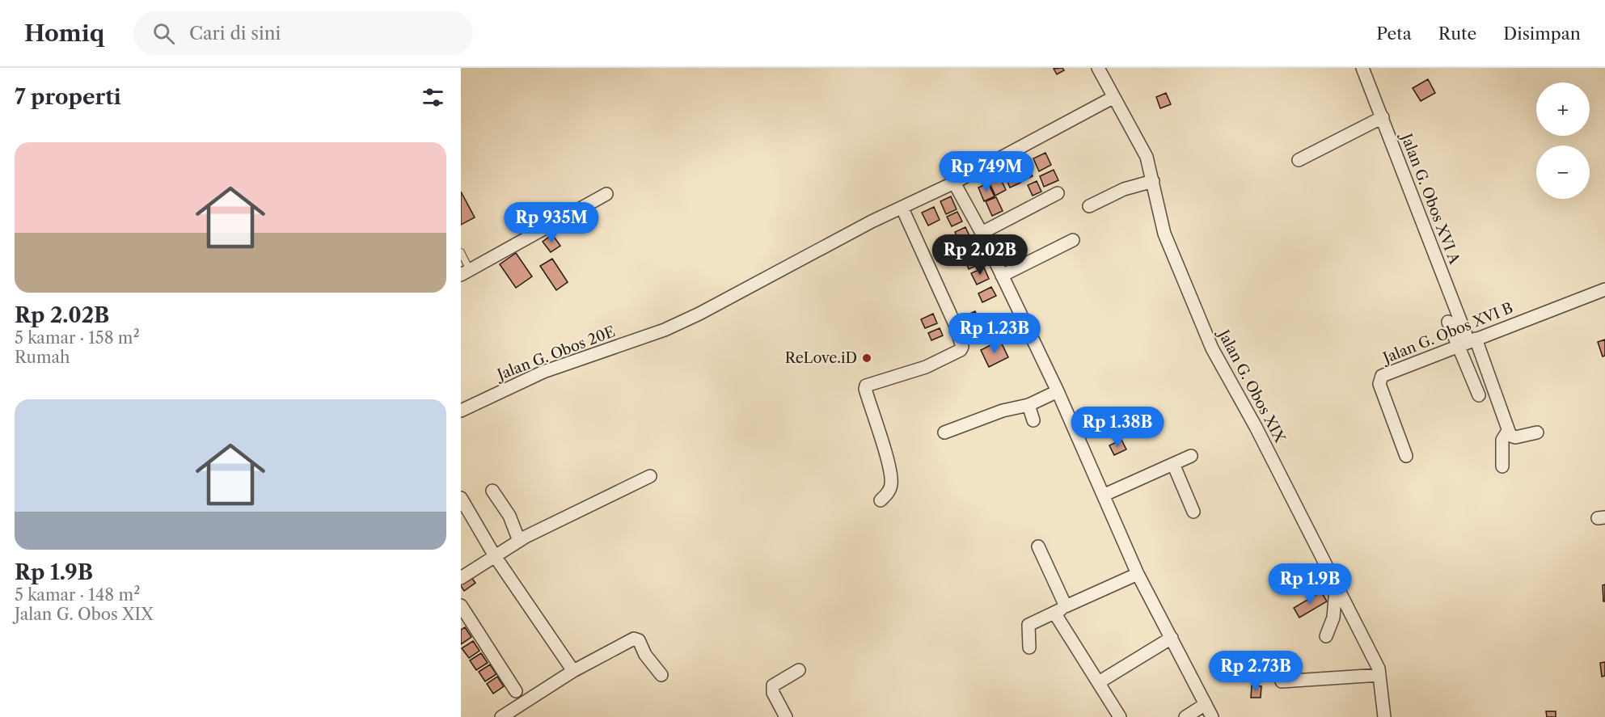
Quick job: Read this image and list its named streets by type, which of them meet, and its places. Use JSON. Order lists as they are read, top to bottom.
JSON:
{
  "streets": {
    "street": [
      "Jalan G. Obos XVI A",
      "Jalan G. Obos XVI B",
      "Jalan G. Obos 20E",
      "Jalan G. Obos XIX"
    ]
  },
  "crossings": [
    ["Jalan G. Obos XVI A", "Jalan G. Obos XVI B"],
    ["Jalan G. Obos 20E", "Jalan G. Obos XIX"]
  ],
  "places": ["ReLove.iD"],
  "page": {
    "header": "Homiq",
    "search": "Cari di sini",
    "nav": ["Peta", "Rute", "Disimpan"],
    "heading": "7 properti",
    "map_buttons": ["+", "−"],
    "list": [
      {
        "name": "Rp 2.02B",
        "note": "5 kamar · 158 m² · Rumah"
      },
      {
        "name": "Rp 1.9B",
        "note": "5 kamar · 148 m² · Jalan G. Obos XIX"
      }
    ],
    "price": [
      "Rp 749M",
      "Rp 935M",
      "Rp 2.02B",
      "Rp 1.23B",
      "Rp 1.38B",
      "Rp 1.9B",
      "Rp 2.73B"
    ]
  }
}
